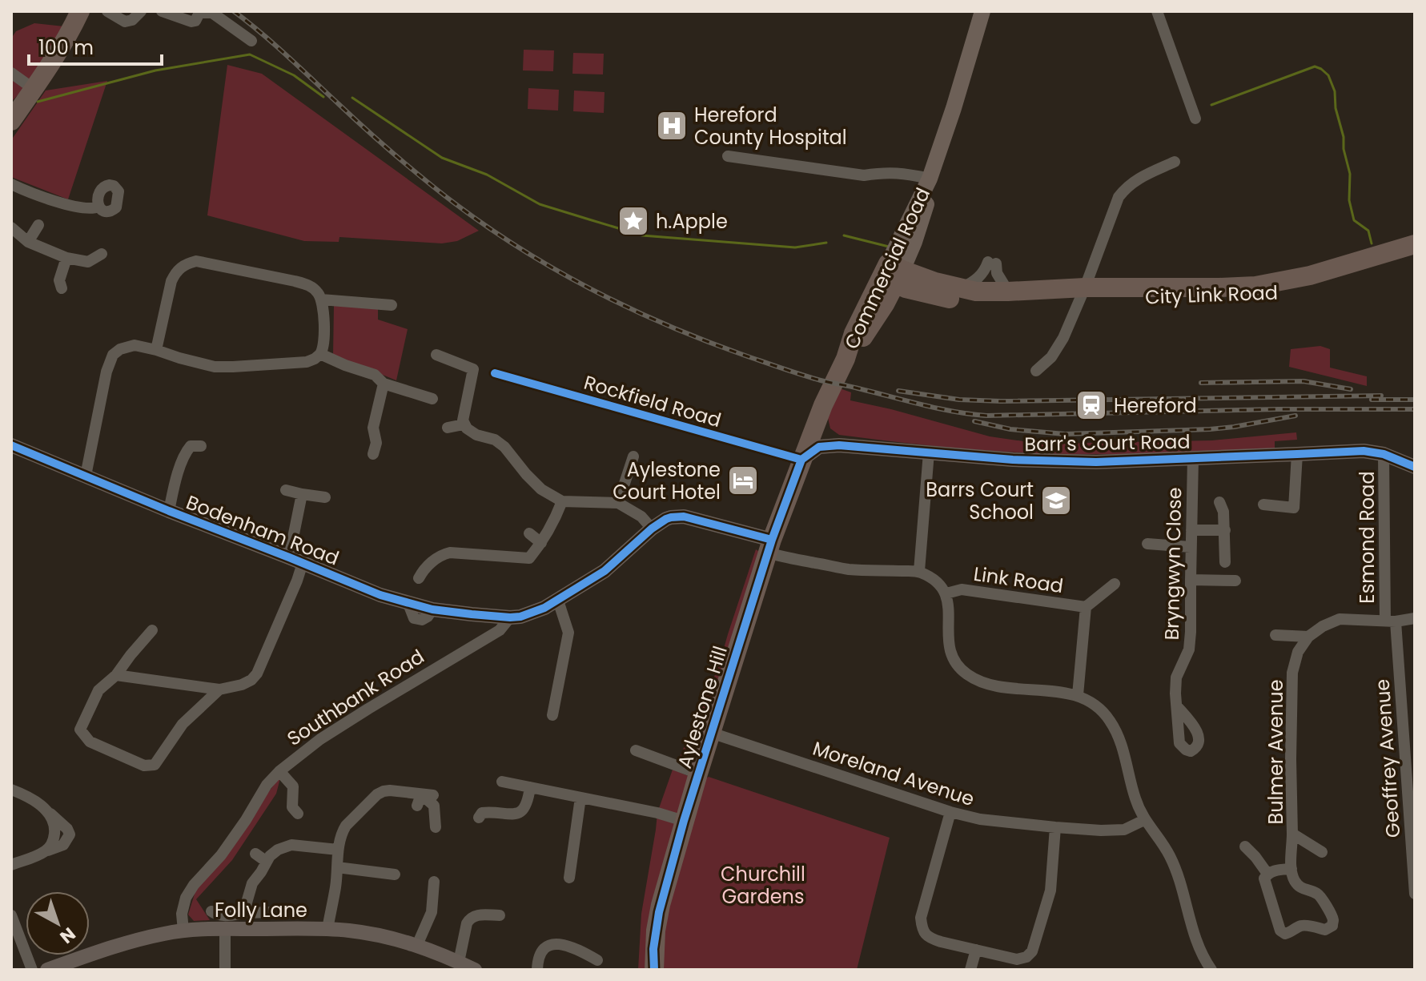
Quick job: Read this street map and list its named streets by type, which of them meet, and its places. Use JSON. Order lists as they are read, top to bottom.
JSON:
{
  "streets": {
    "highway": ["Commercial Road", "City Link Road", "Aylestone Hill"],
    "street": [
      "Rockfield Road",
      "Barr's Court Road",
      "Bodenham Road",
      "Esmond Road",
      "Bryngwyn Close",
      "Link Road",
      "Southbank Road",
      "Bulmer Avenue",
      "Geoffrey Avenue",
      "Moreland Avenue",
      "Folly Lane"
    ]
  },
  "crossings": [
    ["Commercial Road", "Rockfield Road"],
    ["Commercial Road", "Barr's Court Road"],
    ["Commercial Road", "Aylestone Hill"],
    ["Rockfield Road", "Barr's Court Road"],
    ["Rockfield Road", "Aylestone Hill"],
    ["Barr's Court Road", "Esmond Road"],
    ["Barr's Court Road", "Bryngwyn Close"],
    ["Barr's Court Road", "Aylestone Hill"],
    ["Bodenham Road", "Southbank Road"],
    ["Esmond Road", "Geoffrey Avenue"],
    ["Southbank Road", "Aylestone Hill"],
    ["Southbank Road", "Folly Lane"],
    ["Aylestone Hill", "Moreland Avenue"]
  ],
  "parks": ["Churchill Gardens"],
  "places": {
    "hospital": ["Hereford County Hospital"],
    "place": ["h.Apple"],
    "station": ["Hereford"],
    "hotel": ["Aylestone Court Hotel"],
    "school or university": ["Barrs Court School"]
  },
  "scale_bar": "100 m",
  "north": "bottom right"
}
